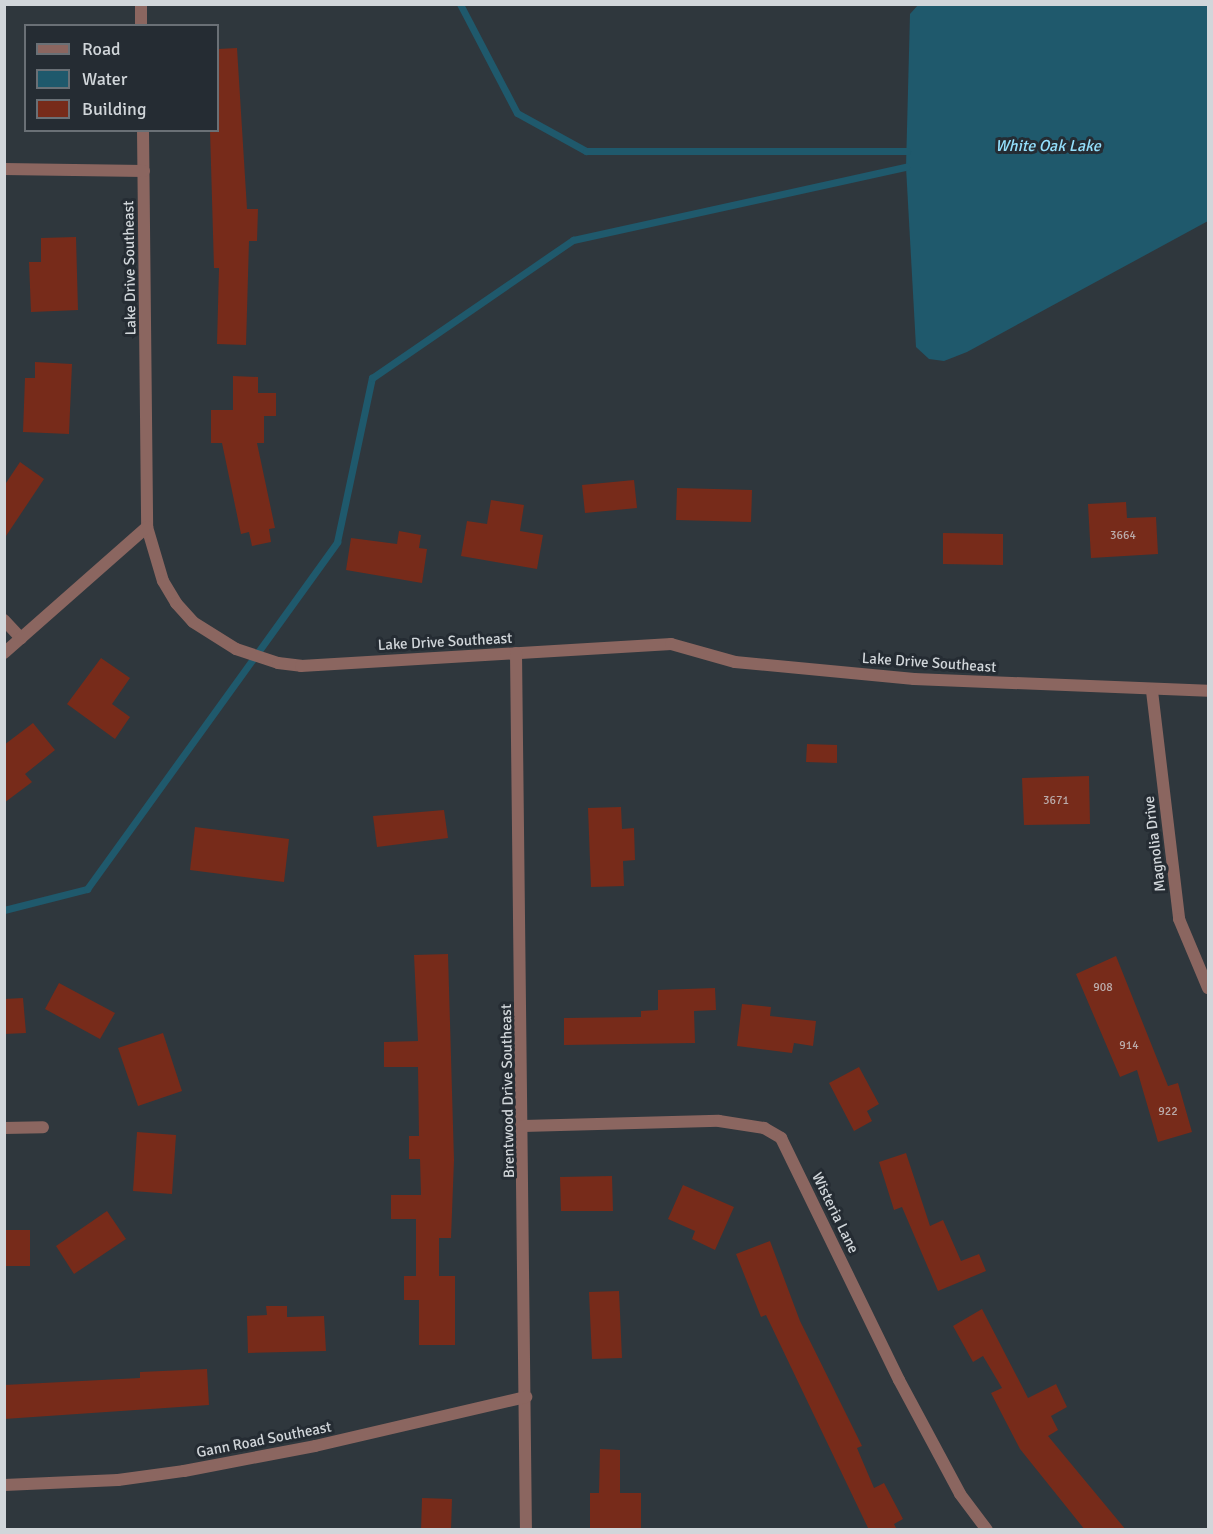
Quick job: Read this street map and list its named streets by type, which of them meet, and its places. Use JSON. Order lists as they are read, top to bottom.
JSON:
{
  "streets": {
    "street": [
      "Lake Drive Southeast",
      "Magnolia Drive",
      "Brentwood Drive Southeast",
      "Wisteria Lane",
      "Gann Road Southeast"
    ]
  },
  "crossings": [
    ["Lake Drive Southeast", "Magnolia Drive"],
    ["Lake Drive Southeast", "Brentwood Drive Southeast"],
    ["Brentwood Drive Southeast", "Wisteria Lane"],
    ["Brentwood Drive Southeast", "Gann Road Southeast"]
  ],
  "water": ["White Oak Lake"],
  "house_numbers": [
    "3664",
    "3671",
    "908",
    "914",
    "922"
  ],
  "legend": ["Road", "Water", "Building"]
}
